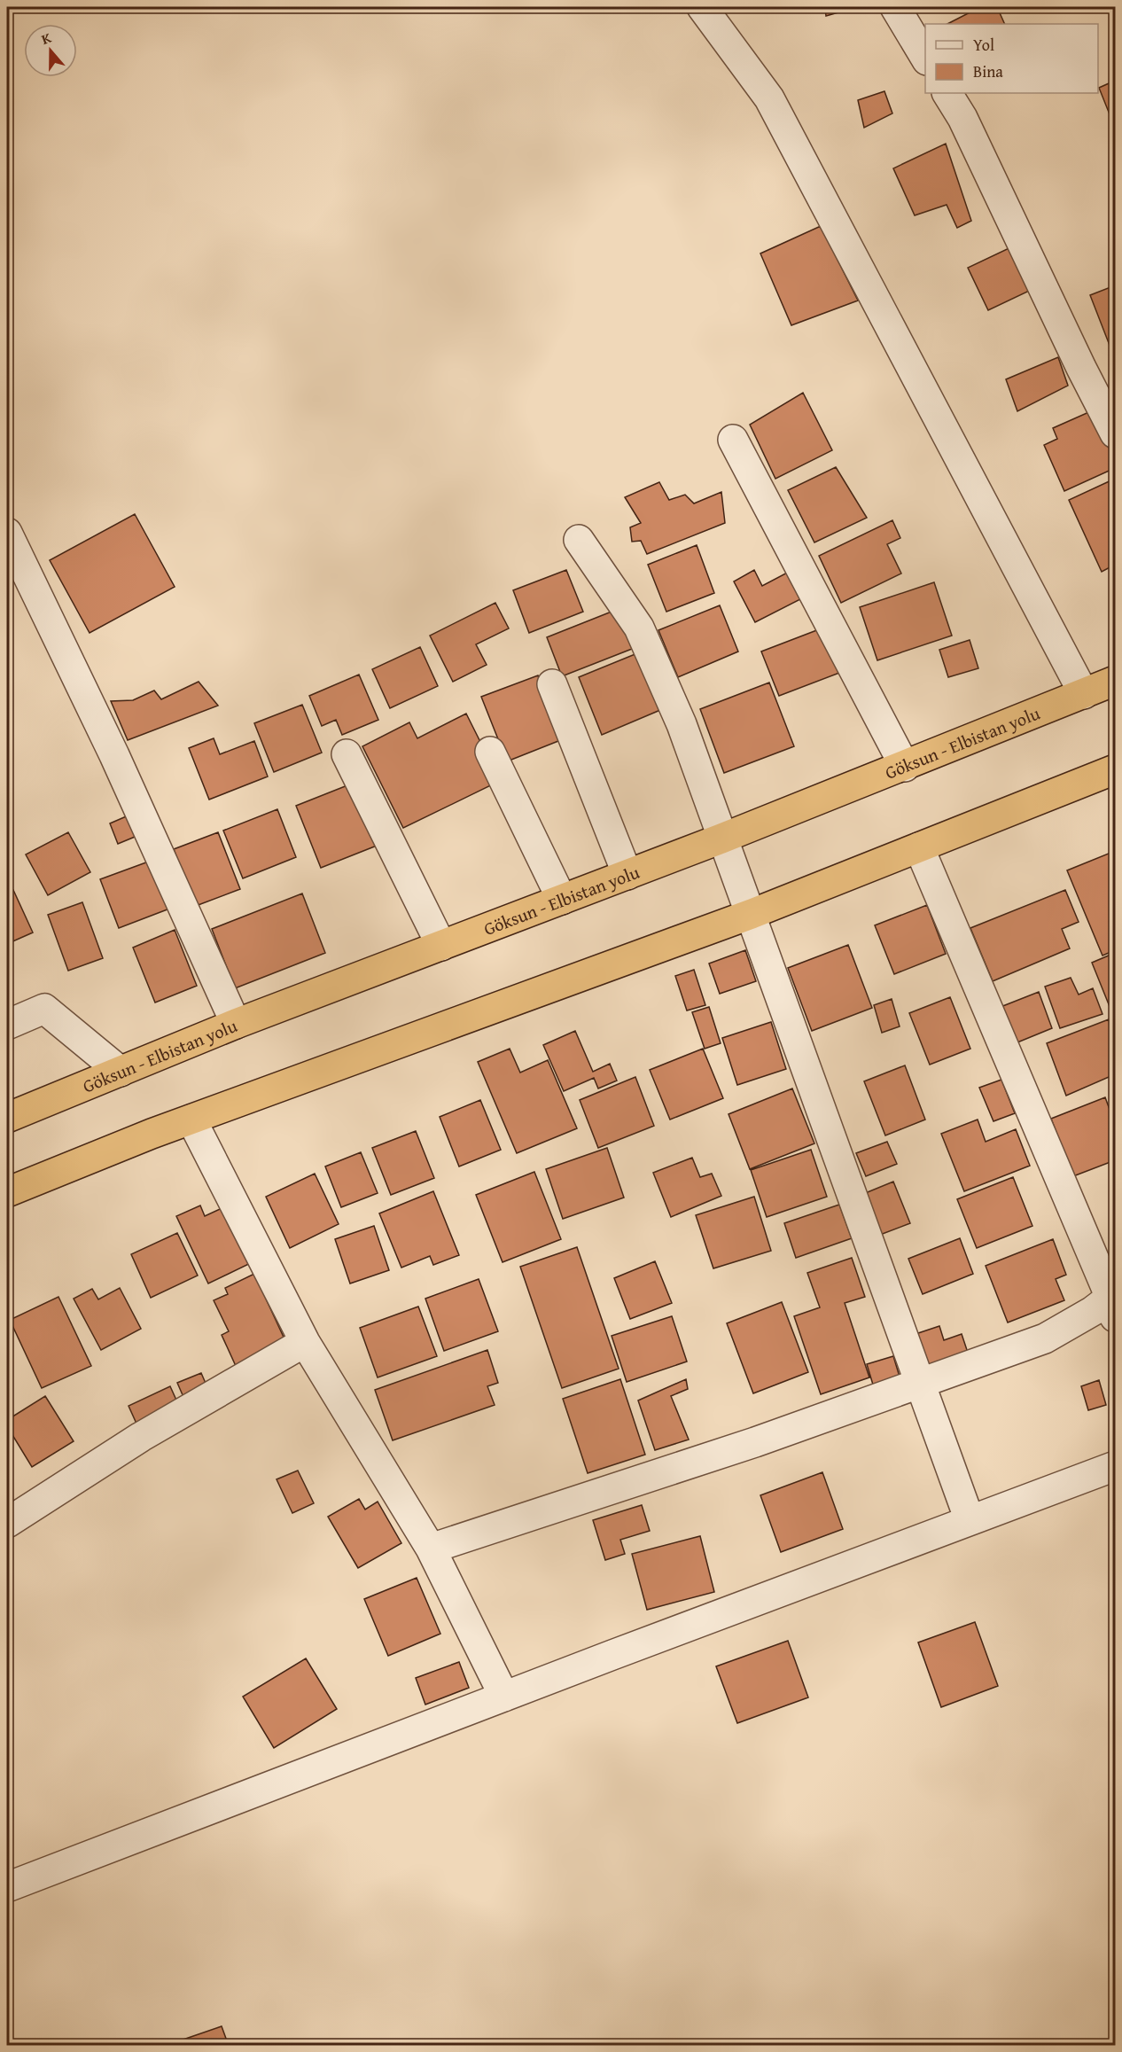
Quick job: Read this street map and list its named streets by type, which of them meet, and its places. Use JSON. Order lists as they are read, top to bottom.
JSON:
{
  "streets": {
    "highway": ["Göksun - Elbistan yolu"]
  },
  "legend": ["Yol", "Bina"],
  "north": "top"
}
